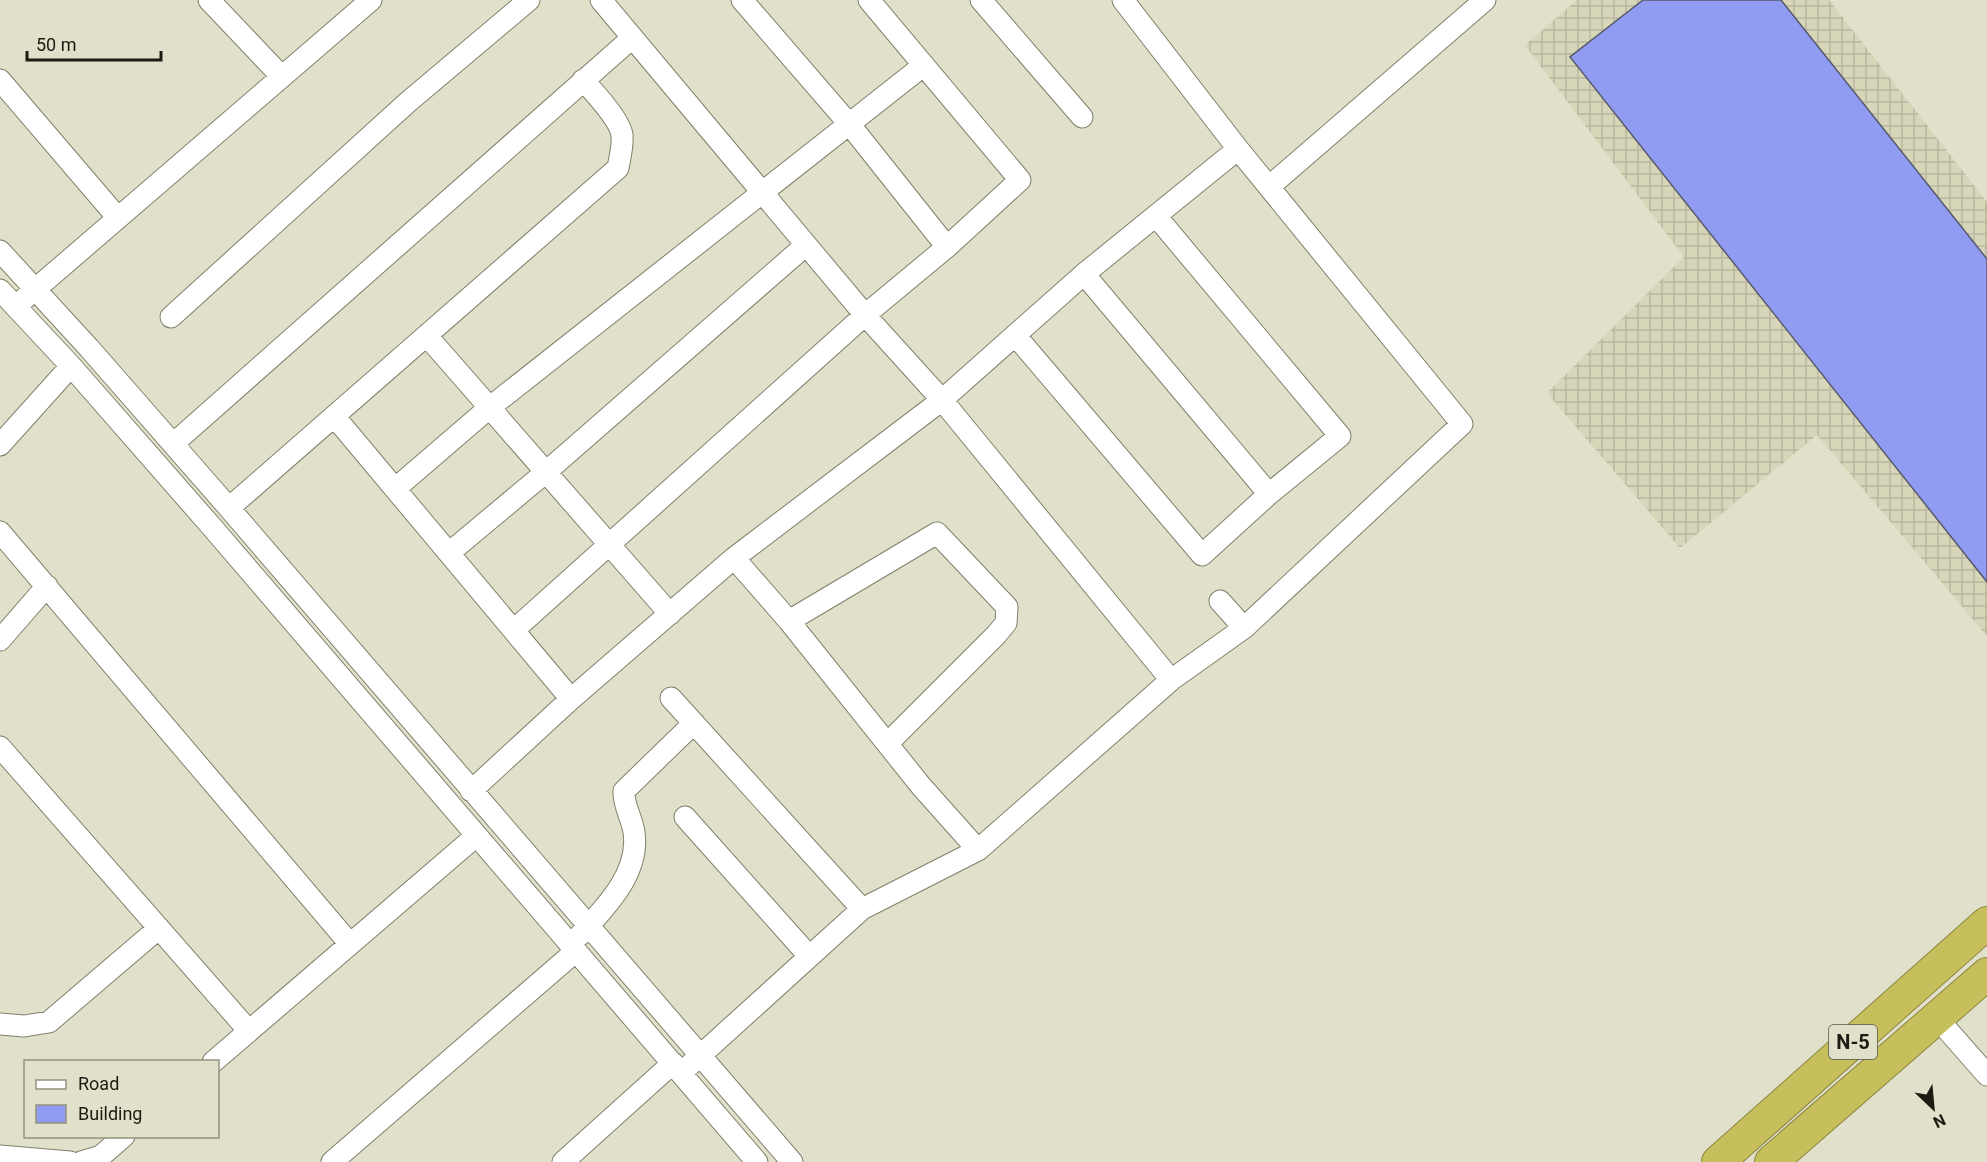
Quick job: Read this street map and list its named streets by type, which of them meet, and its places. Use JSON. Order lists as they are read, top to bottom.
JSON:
{
  "streets": {
    "highway": ["N-5"]
  },
  "legend": ["Road", "Building"],
  "scale_bar": "50 m",
  "north": "bottom right"
}
